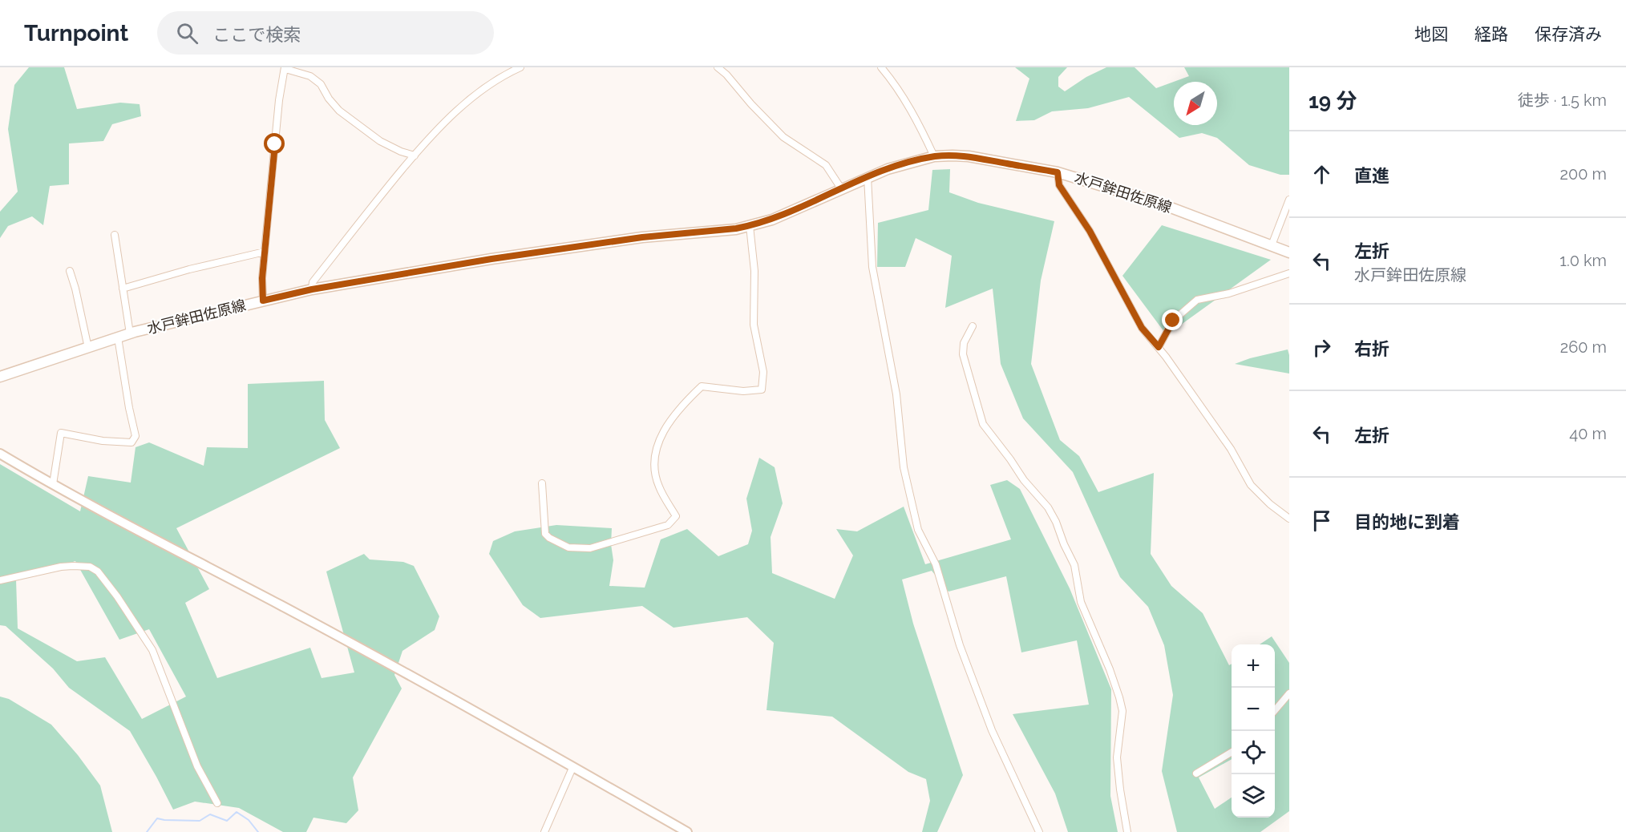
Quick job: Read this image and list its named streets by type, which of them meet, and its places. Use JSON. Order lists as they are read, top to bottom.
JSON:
{
  "streets": {
    "main road": ["水戸鉾田佐原線"]
  },
  "north": "bottom left",
  "page": {
    "header": "Turnpoint",
    "search": "ここで検索",
    "nav": ["地図", "経路", "保存済み"],
    "heading": ["19 分", "徒歩 · 1.5 km"],
    "list": [
      ["直進", "200 m"],
      ["左折", "水戸鉾田佐原線", "1.0 km"],
      ["右折", "260 m"],
      ["左折", "40 m"],
      "目的地に到着"
    ],
    "map_buttons": ["+", "−"]
  }
}
